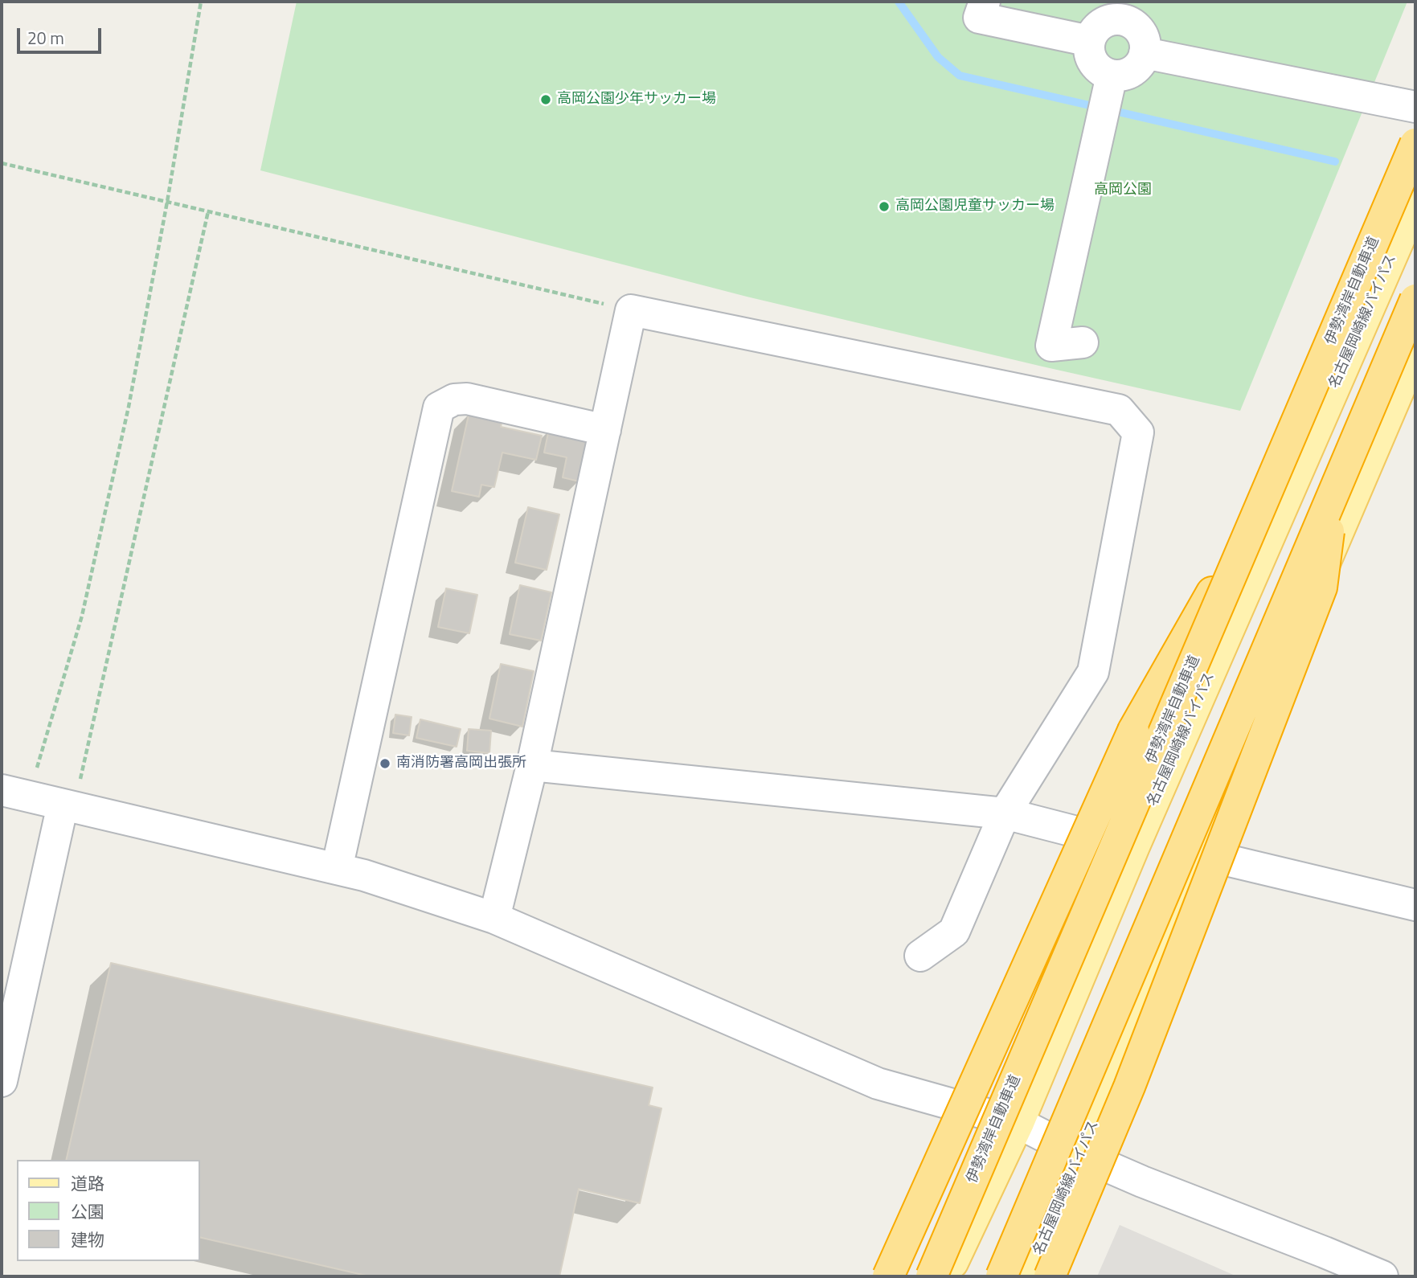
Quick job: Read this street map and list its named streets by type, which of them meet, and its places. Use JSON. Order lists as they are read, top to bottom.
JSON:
{
  "streets": {
    "highway": ["伊勢湾岸自動車道"],
    "main road": ["名古屋岡崎線バイパス"]
  },
  "parks": ["高岡公園"],
  "places": ["高岡公園少年サッカー場", "高岡公園児童サッカー場", "南消防署高岡出張所"],
  "legend": ["道路", "公園", "建物"],
  "scale_bar": "20 m"
}
